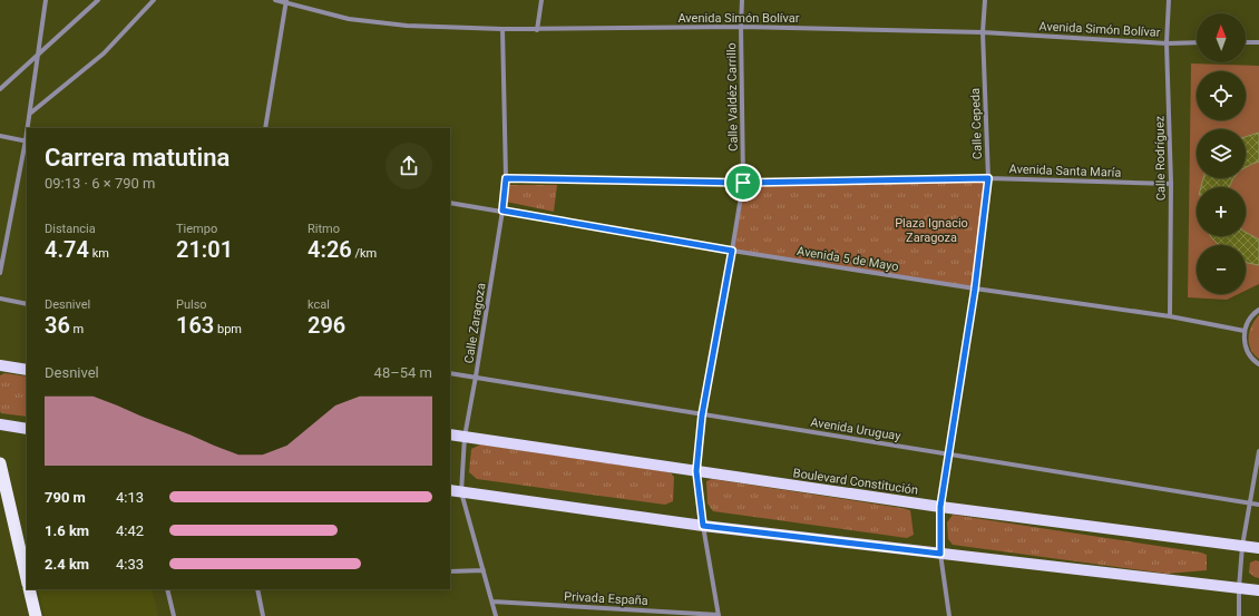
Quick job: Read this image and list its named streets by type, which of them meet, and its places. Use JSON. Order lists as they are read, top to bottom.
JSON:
{
  "streets": {
    "main road": ["Boulevard Constitución"],
    "street": [
      "Avenida Simón Bolívar",
      "Calle Valdéz Carrillo",
      "Calle Cepeda",
      "Calle Rodríguez",
      "Avenida Santa María",
      "Avenida 5 de Mayo",
      "Calle Zaragoza",
      "Avenida Uruguay",
      "Privada España"
    ]
  },
  "crossings": [
    ["Avenida Simón Bolívar", "Calle Valdéz Carrillo"],
    ["Avenida Simón Bolívar", "Calle Cepeda"],
    ["Avenida Simón Bolívar", "Calle Rodríguez"],
    ["Avenida Simón Bolívar", "Calle Zaragoza"],
    ["Calle Valdéz Carrillo", "Avenida Santa María"],
    ["Calle Valdéz Carrillo", "Avenida 5 de Mayo"],
    ["Calle Valdéz Carrillo", "Avenida Uruguay"],
    ["Calle Valdéz Carrillo", "Boulevard Constitución"],
    ["Calle Valdéz Carrillo", "Privada España"],
    ["Calle Cepeda", "Avenida Santa María"],
    ["Calle Cepeda", "Avenida 5 de Mayo"],
    ["Calle Cepeda", "Avenida Uruguay"],
    ["Calle Cepeda", "Boulevard Constitución"],
    ["Calle Rodríguez", "Avenida Santa María"],
    ["Calle Rodríguez", "Avenida 5 de Mayo"],
    ["Avenida Santa María", "Calle Zaragoza"],
    ["Avenida 5 de Mayo", "Calle Zaragoza"],
    ["Calle Zaragoza", "Avenida Uruguay"],
    ["Calle Zaragoza", "Boulevard Constitución"],
    ["Calle Zaragoza", "Privada España"]
  ],
  "parks": ["Plaza Ignacio Zaragoza"],
  "north": "top",
  "page": {
    "map_buttons": ["+", "−"],
    "heading": ["Carrera matutina", "09:13 · 6 × 790 m"],
    "stats": [
      ["Distancia", "4.74 km"],
      ["Tiempo", "21:01"],
      ["Ritmo", "4:26 /km"],
      ["Desnivel", "36 m"],
      ["Pulso", "163 bpm"],
      ["kcal", "296"]
    ],
    "chart": ["Desnivel", "48–54 m"],
    "list": [
      {
        "name": "790 m",
        "note": "4:13"
      },
      {
        "name": "1.6 km",
        "note": "4:42"
      },
      {
        "name": "2.4 km",
        "note": "4:33"
      }
    ]
  }
}
